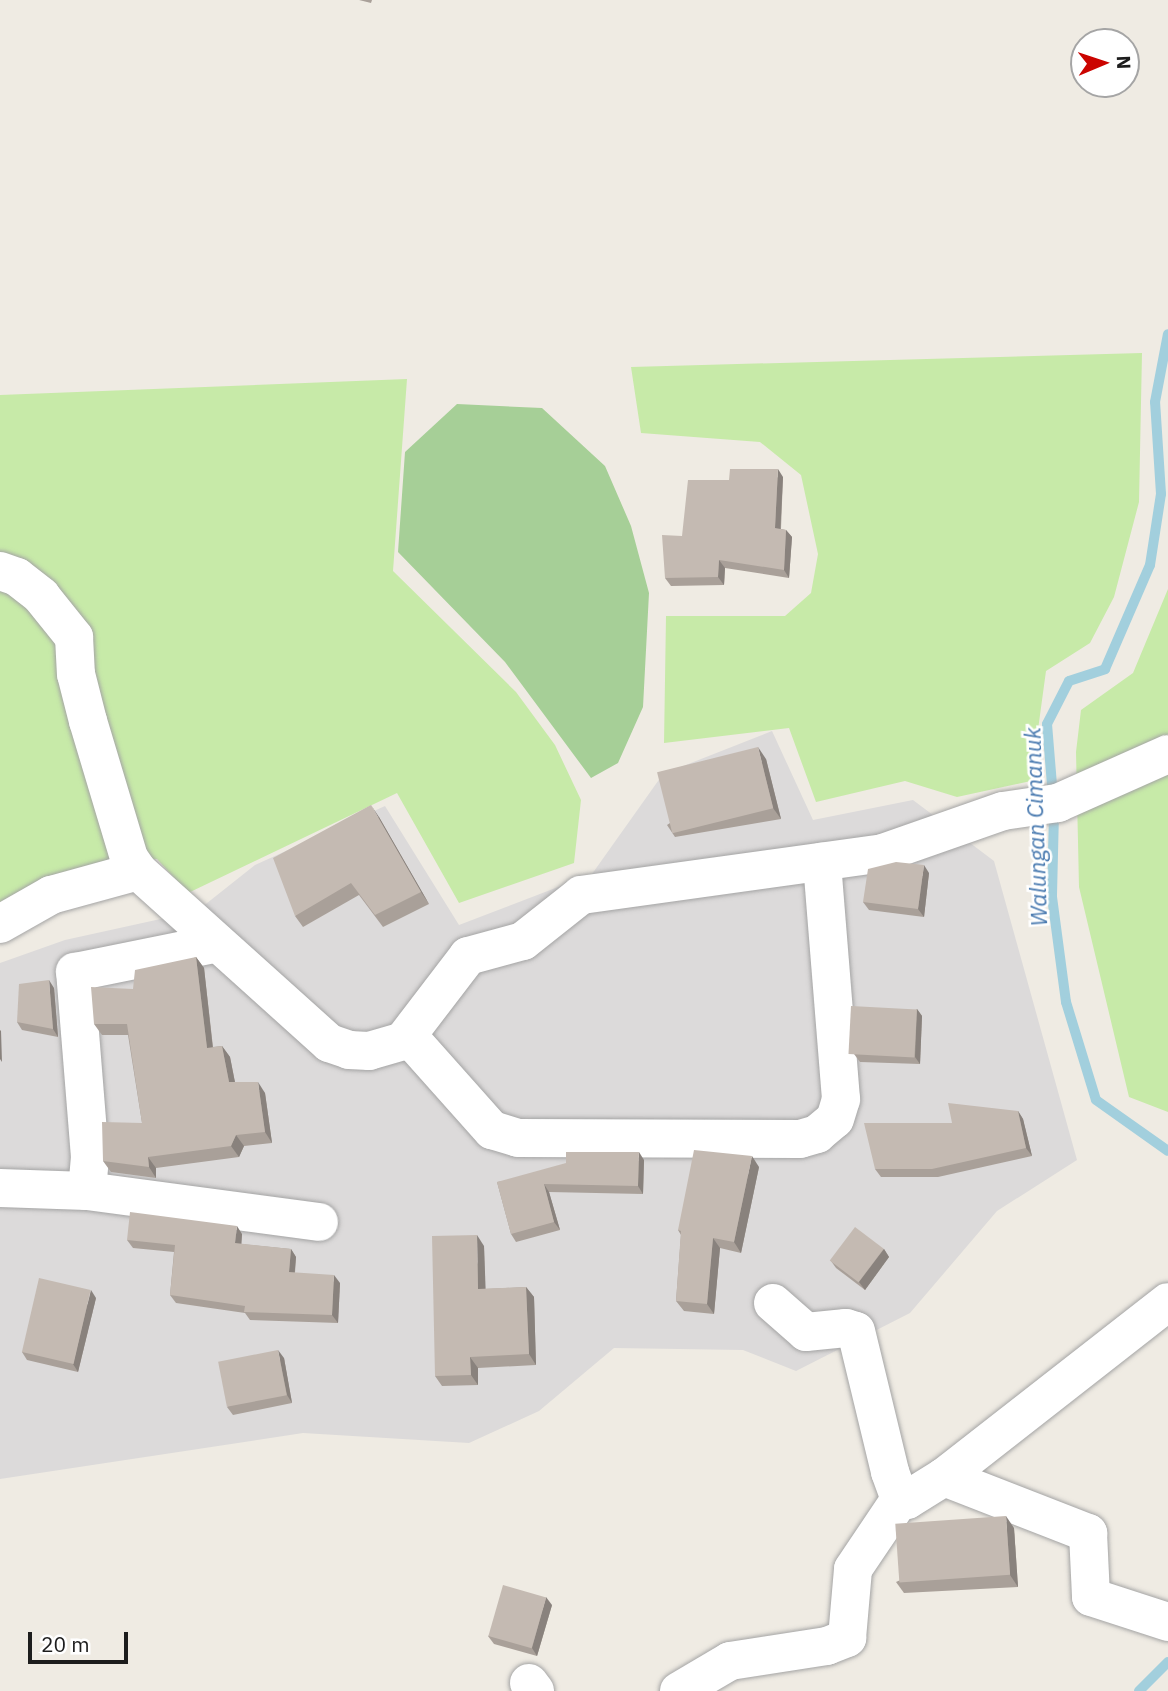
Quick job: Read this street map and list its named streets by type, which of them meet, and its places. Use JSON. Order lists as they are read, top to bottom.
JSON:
{
  "water": ["Walungan Cimanuk"],
  "scale_bar": "20 m",
  "north": "right"
}
